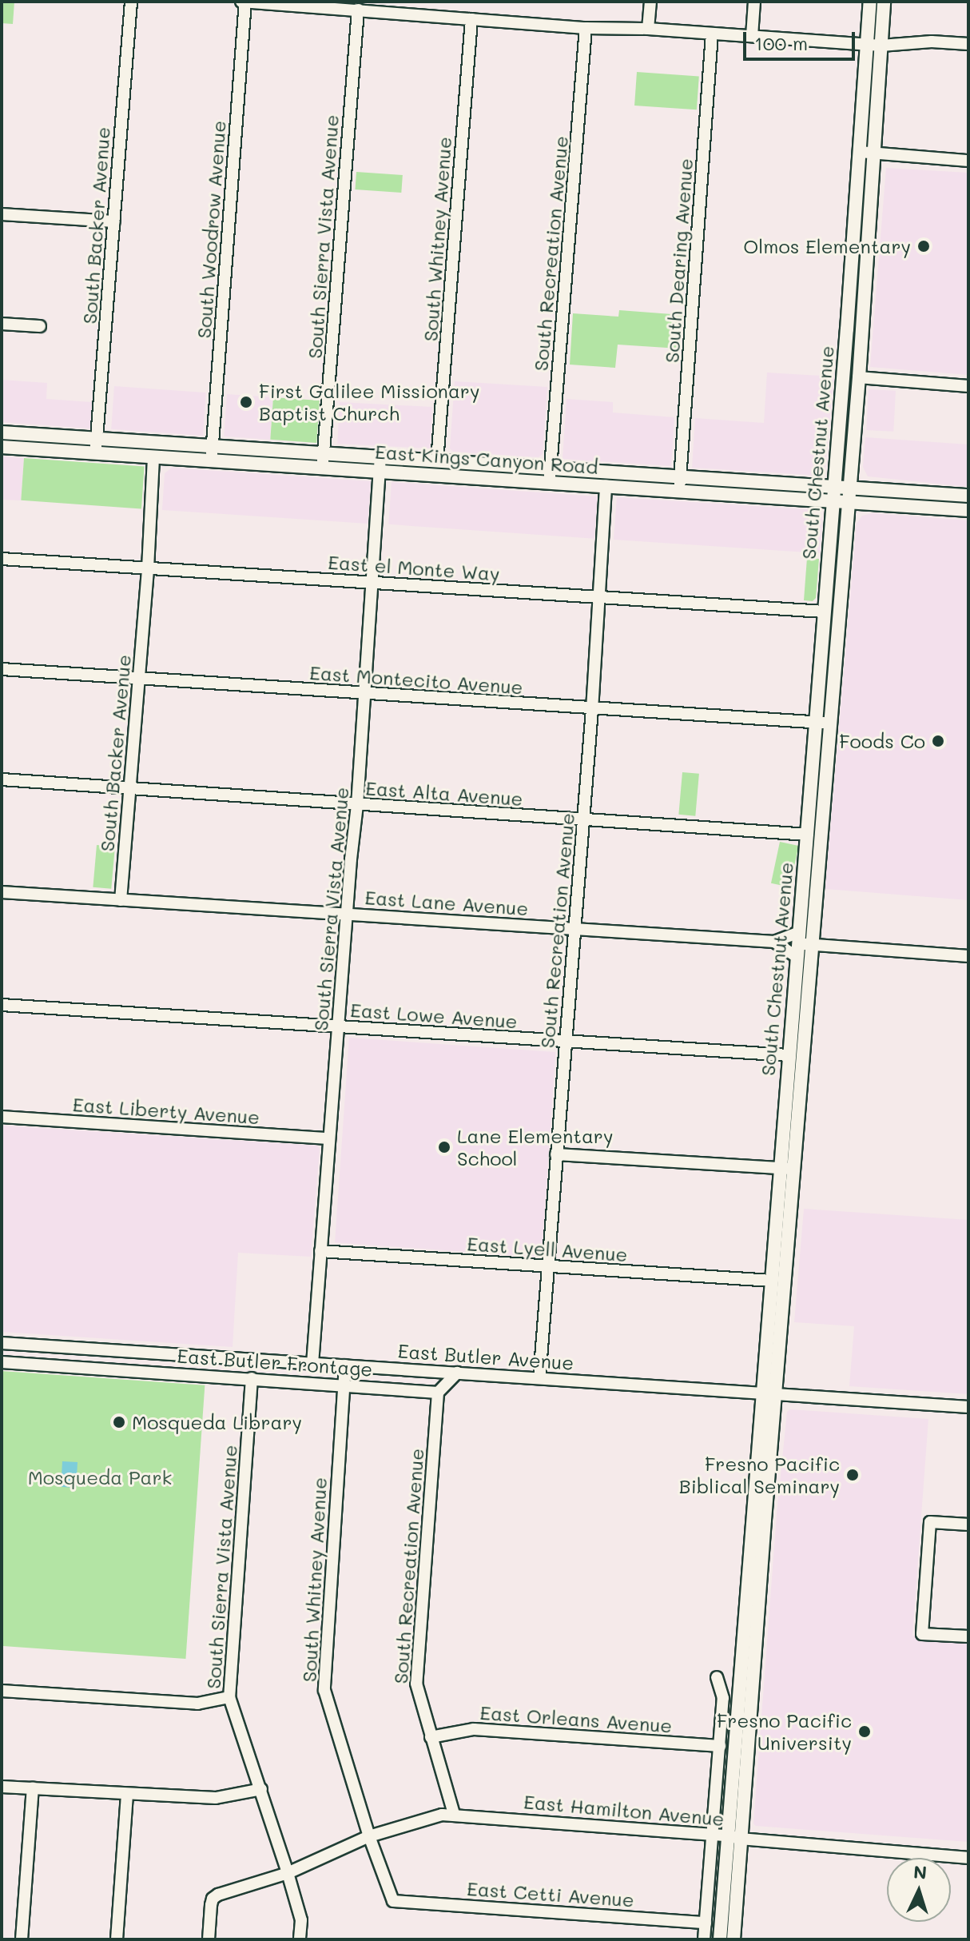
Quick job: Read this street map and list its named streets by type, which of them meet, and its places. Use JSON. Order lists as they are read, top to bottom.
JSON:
{
  "streets": {
    "main road": ["South Chestnut Avenue", "East Kings Canyon Road"],
    "street": [
      "South Backer Avenue",
      "South Woodrow Avenue",
      "South Sierra Vista Avenue",
      "South Whitney Avenue",
      "South Recreation Avenue",
      "South Dearing Avenue",
      "East el Monte Way",
      "East Montecito Avenue",
      "East Alta Avenue",
      "East Lane Avenue",
      "East Lowe Avenue",
      "East Liberty Avenue",
      "East Lyell Avenue",
      "East Butler Avenue",
      "East Butler Frontage",
      "East Orleans Avenue",
      "East Hamilton Avenue",
      "East Cetti Avenue"
    ]
  },
  "crossings": [
    ["South Backer Avenue", "East Kings Canyon Road"],
    ["South Backer Avenue", "East el Monte Way"],
    ["South Backer Avenue", "East Montecito Avenue"],
    ["South Backer Avenue", "East Alta Avenue"],
    ["South Backer Avenue", "East Lane Avenue"],
    ["South Woodrow Avenue", "East Kings Canyon Road"],
    ["South Sierra Vista Avenue", "East Kings Canyon Road"],
    ["South Sierra Vista Avenue", "East el Monte Way"],
    ["South Sierra Vista Avenue", "East Montecito Avenue"],
    ["South Sierra Vista Avenue", "East Alta Avenue"],
    ["South Sierra Vista Avenue", "East Lane Avenue"],
    ["South Sierra Vista Avenue", "East Lowe Avenue"],
    ["South Sierra Vista Avenue", "East Liberty Avenue"],
    ["South Sierra Vista Avenue", "East Lyell Avenue"],
    ["South Sierra Vista Avenue", "East Butler Avenue"],
    ["South Sierra Vista Avenue", "East Butler Frontage"],
    ["South Sierra Vista Avenue", "East Hamilton Avenue"],
    ["South Whitney Avenue", "East Kings Canyon Road"],
    ["South Whitney Avenue", "East Butler Avenue"],
    ["South Whitney Avenue", "East Butler Frontage"],
    ["South Whitney Avenue", "East Hamilton Avenue"],
    ["South Whitney Avenue", "East Cetti Avenue"],
    ["South Recreation Avenue", "East Kings Canyon Road"],
    ["South Recreation Avenue", "East el Monte Way"],
    ["South Recreation Avenue", "East Montecito Avenue"],
    ["South Recreation Avenue", "East Alta Avenue"],
    ["South Recreation Avenue", "East Lane Avenue"],
    ["South Recreation Avenue", "East Lowe Avenue"],
    ["South Recreation Avenue", "East Lyell Avenue"],
    ["South Recreation Avenue", "East Butler Avenue"],
    ["South Recreation Avenue", "East Butler Frontage"],
    ["South Recreation Avenue", "East Orleans Avenue"],
    ["South Recreation Avenue", "East Hamilton Avenue"],
    ["South Dearing Avenue", "East Kings Canyon Road"],
    ["South Chestnut Avenue", "East Kings Canyon Road"],
    ["South Chestnut Avenue", "East el Monte Way"],
    ["South Chestnut Avenue", "East Montecito Avenue"],
    ["South Chestnut Avenue", "East Alta Avenue"],
    ["South Chestnut Avenue", "East Lane Avenue"],
    ["South Chestnut Avenue", "East Lowe Avenue"],
    ["South Chestnut Avenue", "East Lyell Avenue"],
    ["South Chestnut Avenue", "East Butler Avenue"],
    ["South Chestnut Avenue", "East Hamilton Avenue"]
  ],
  "parks": ["Mosqueda Park"],
  "places": [
    "Olmos Elementary",
    "First Galilee Missionary Baptist Church",
    "Foods Co",
    "Lane Elementary School",
    "Mosqueda Library",
    "Fresno Pacific Biblical Seminary",
    "Fresno Pacific University"
  ],
  "scale_bar": "100 m",
  "north": "top"
}
